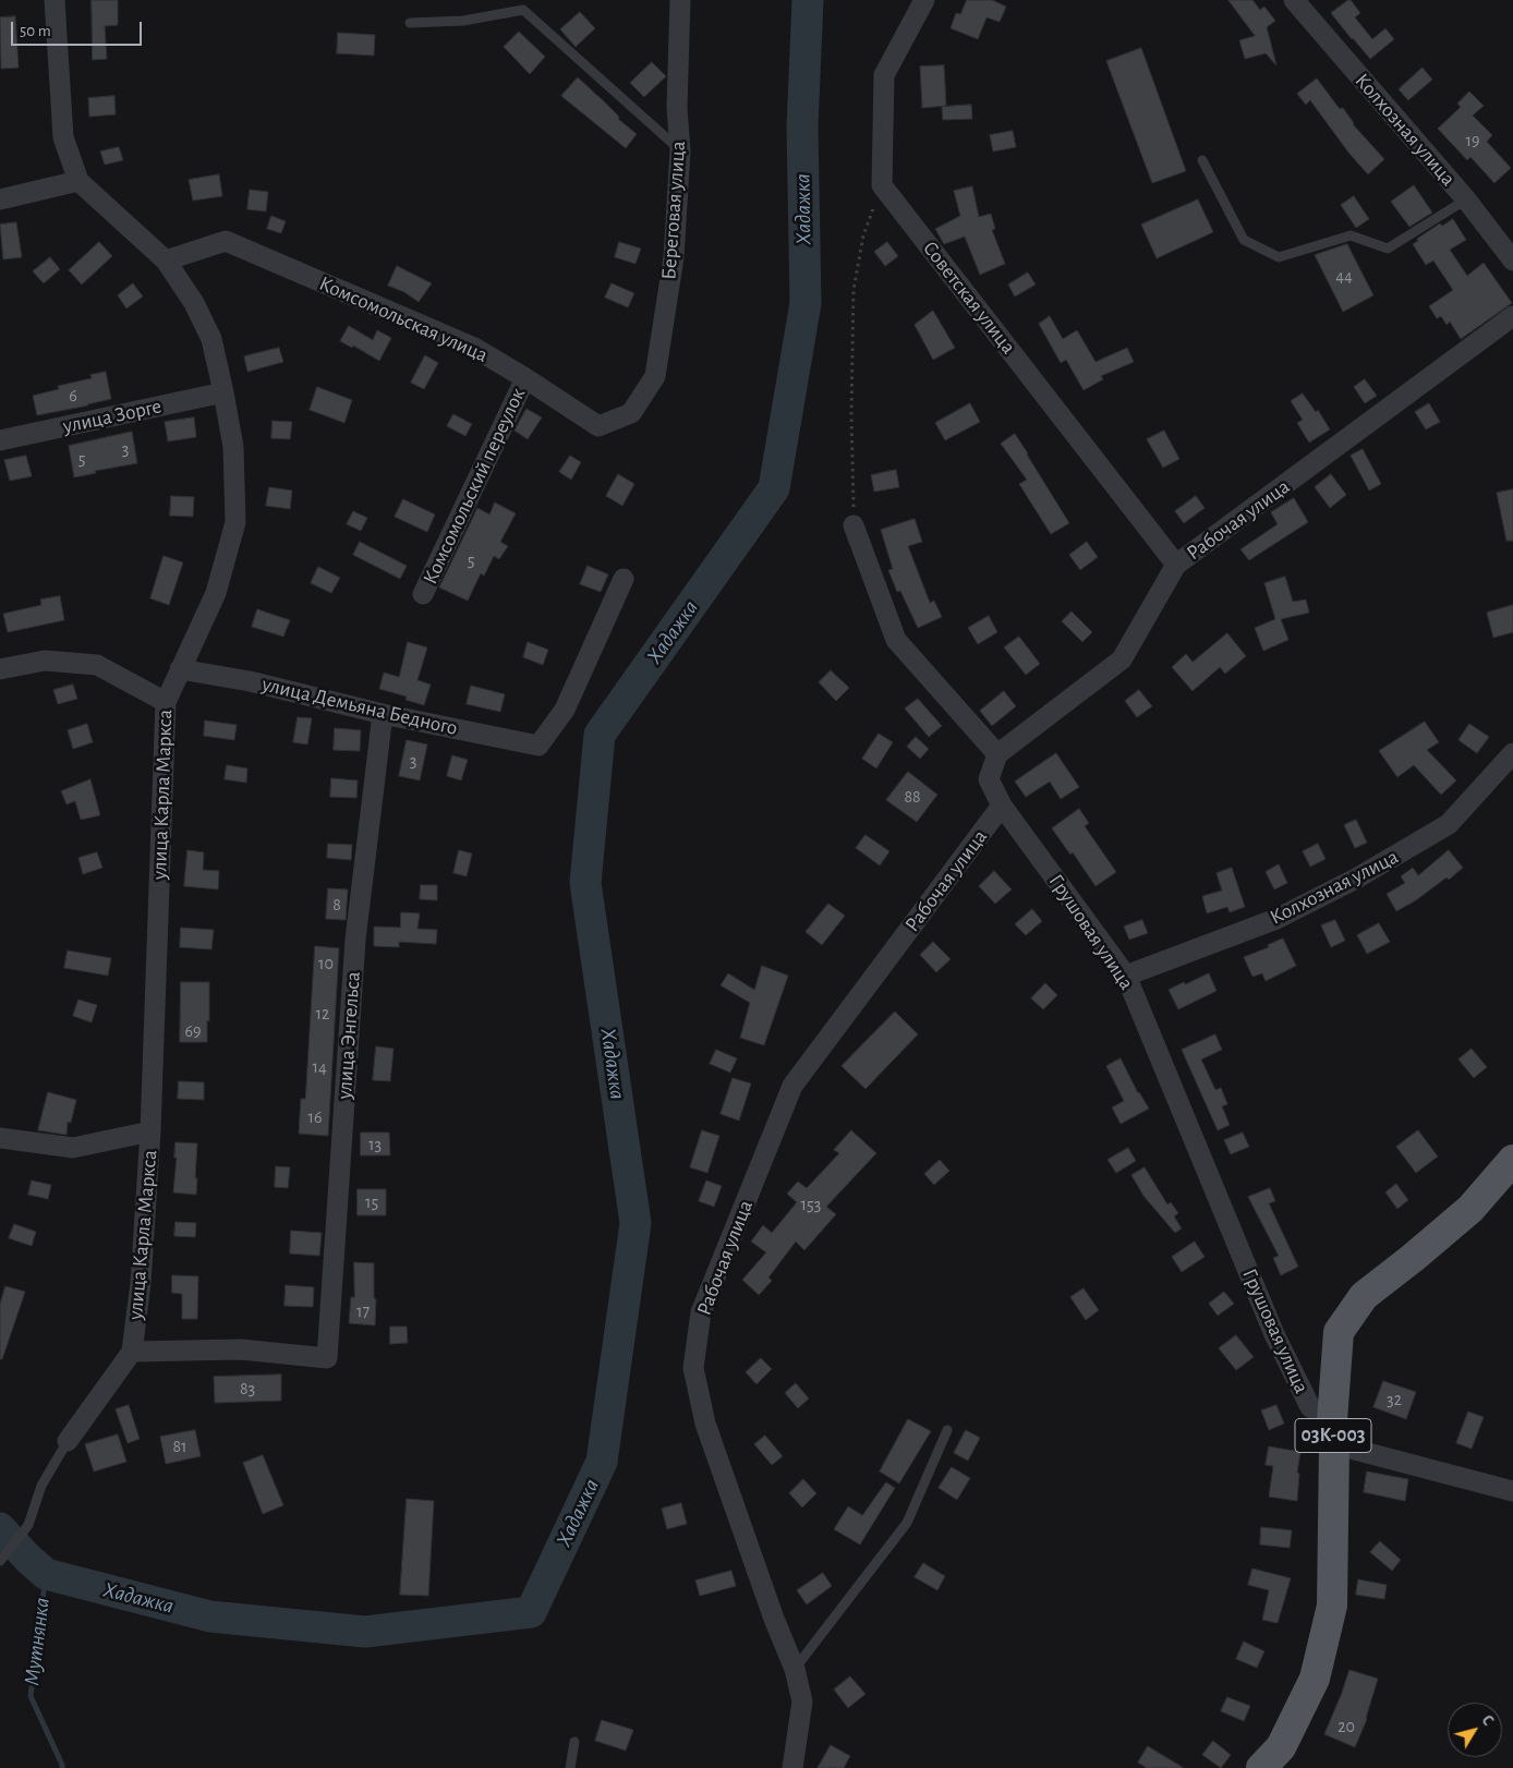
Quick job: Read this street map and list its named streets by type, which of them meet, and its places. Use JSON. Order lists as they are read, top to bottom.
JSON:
{
  "streets": {
    "main road": ["03К-003"],
    "street": [
      "Колхозная улица",
      "Береговая улица",
      "Советская улица",
      "Комсомольская улица",
      "улица Зорге",
      "Комсомольский переулок",
      "Рабочая улица",
      "улица Демьяна Бедного",
      "улица Карла Маркса",
      "Грушовая улица",
      "улица Энгельса"
    ]
  },
  "crossings": [
    ["Колхозная улица", "Грушовая улица"],
    ["Береговая улица", "Комсомольская улица"],
    ["Советская улица", "Рабочая улица"],
    ["Комсомольская улица", "Комсомольский переулок"],
    ["Комсомольская улица", "улица Карла Маркса"],
    ["улица Зорге", "улица Карла Маркса"],
    ["Рабочая улица", "Грушовая улица"],
    ["улица Демьяна Бедного", "улица Карла Маркса"],
    ["улица Демьяна Бедного", "улица Энгельса"],
    ["улица Карла Маркса", "улица Энгельса"],
    ["Грушовая улица", "03К-003"]
  ],
  "water": ["Хадажка", "Мутнянка"],
  "house_numbers": [
    "19",
    "44",
    "6",
    "3",
    "5",
    "5",
    "3",
    "88",
    "8",
    "10",
    "12",
    "69",
    "14",
    "16",
    "13",
    "15",
    "153",
    "17",
    "83",
    "32",
    "81",
    "20"
  ],
  "scale_bar": "50 m",
  "north": "top right"
}
